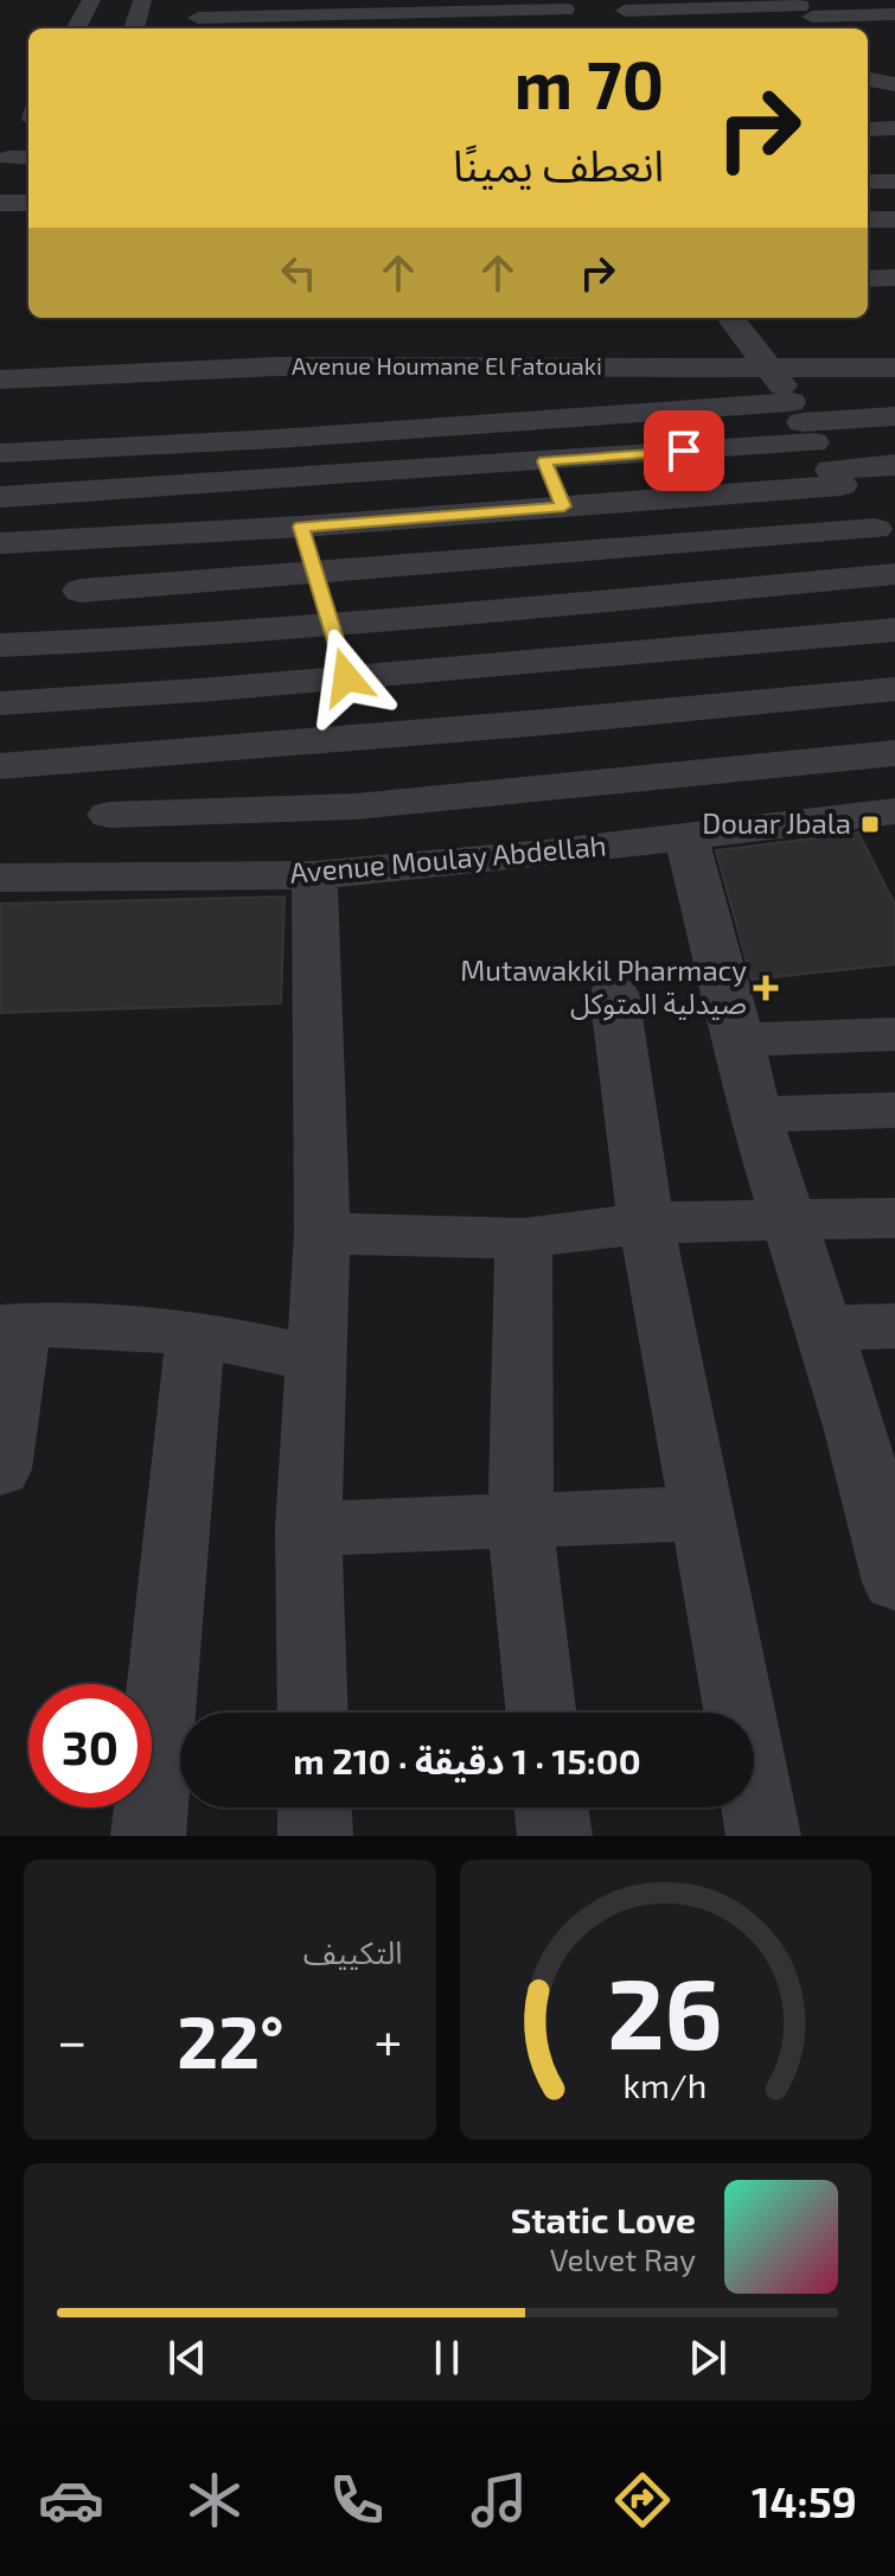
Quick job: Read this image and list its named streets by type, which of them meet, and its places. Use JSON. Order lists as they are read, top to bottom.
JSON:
{
  "streets": {
    "street": ["Avenue Houmane El Fatouaki", "Avenue Moulay Abdellah"]
  },
  "places": {
    "transit": ["Douar Jbala"],
    "health": ["Mutawakkil Pharmacy صيدلية المتوكل"]
  },
  "page": {
    "turn": ["70 m", "انعطف يمينًا"],
    "limit": "30",
    "trip": "15:00 · 1 دقيقة · 210 m",
    "tile": "التكييف",
    "heat": ["−", "22°", "+"],
    "song": ["Static Love", "Velvet Ray"],
    "tabs": "14:59",
    "gauge": ["26", "km/h"]
  }
}
